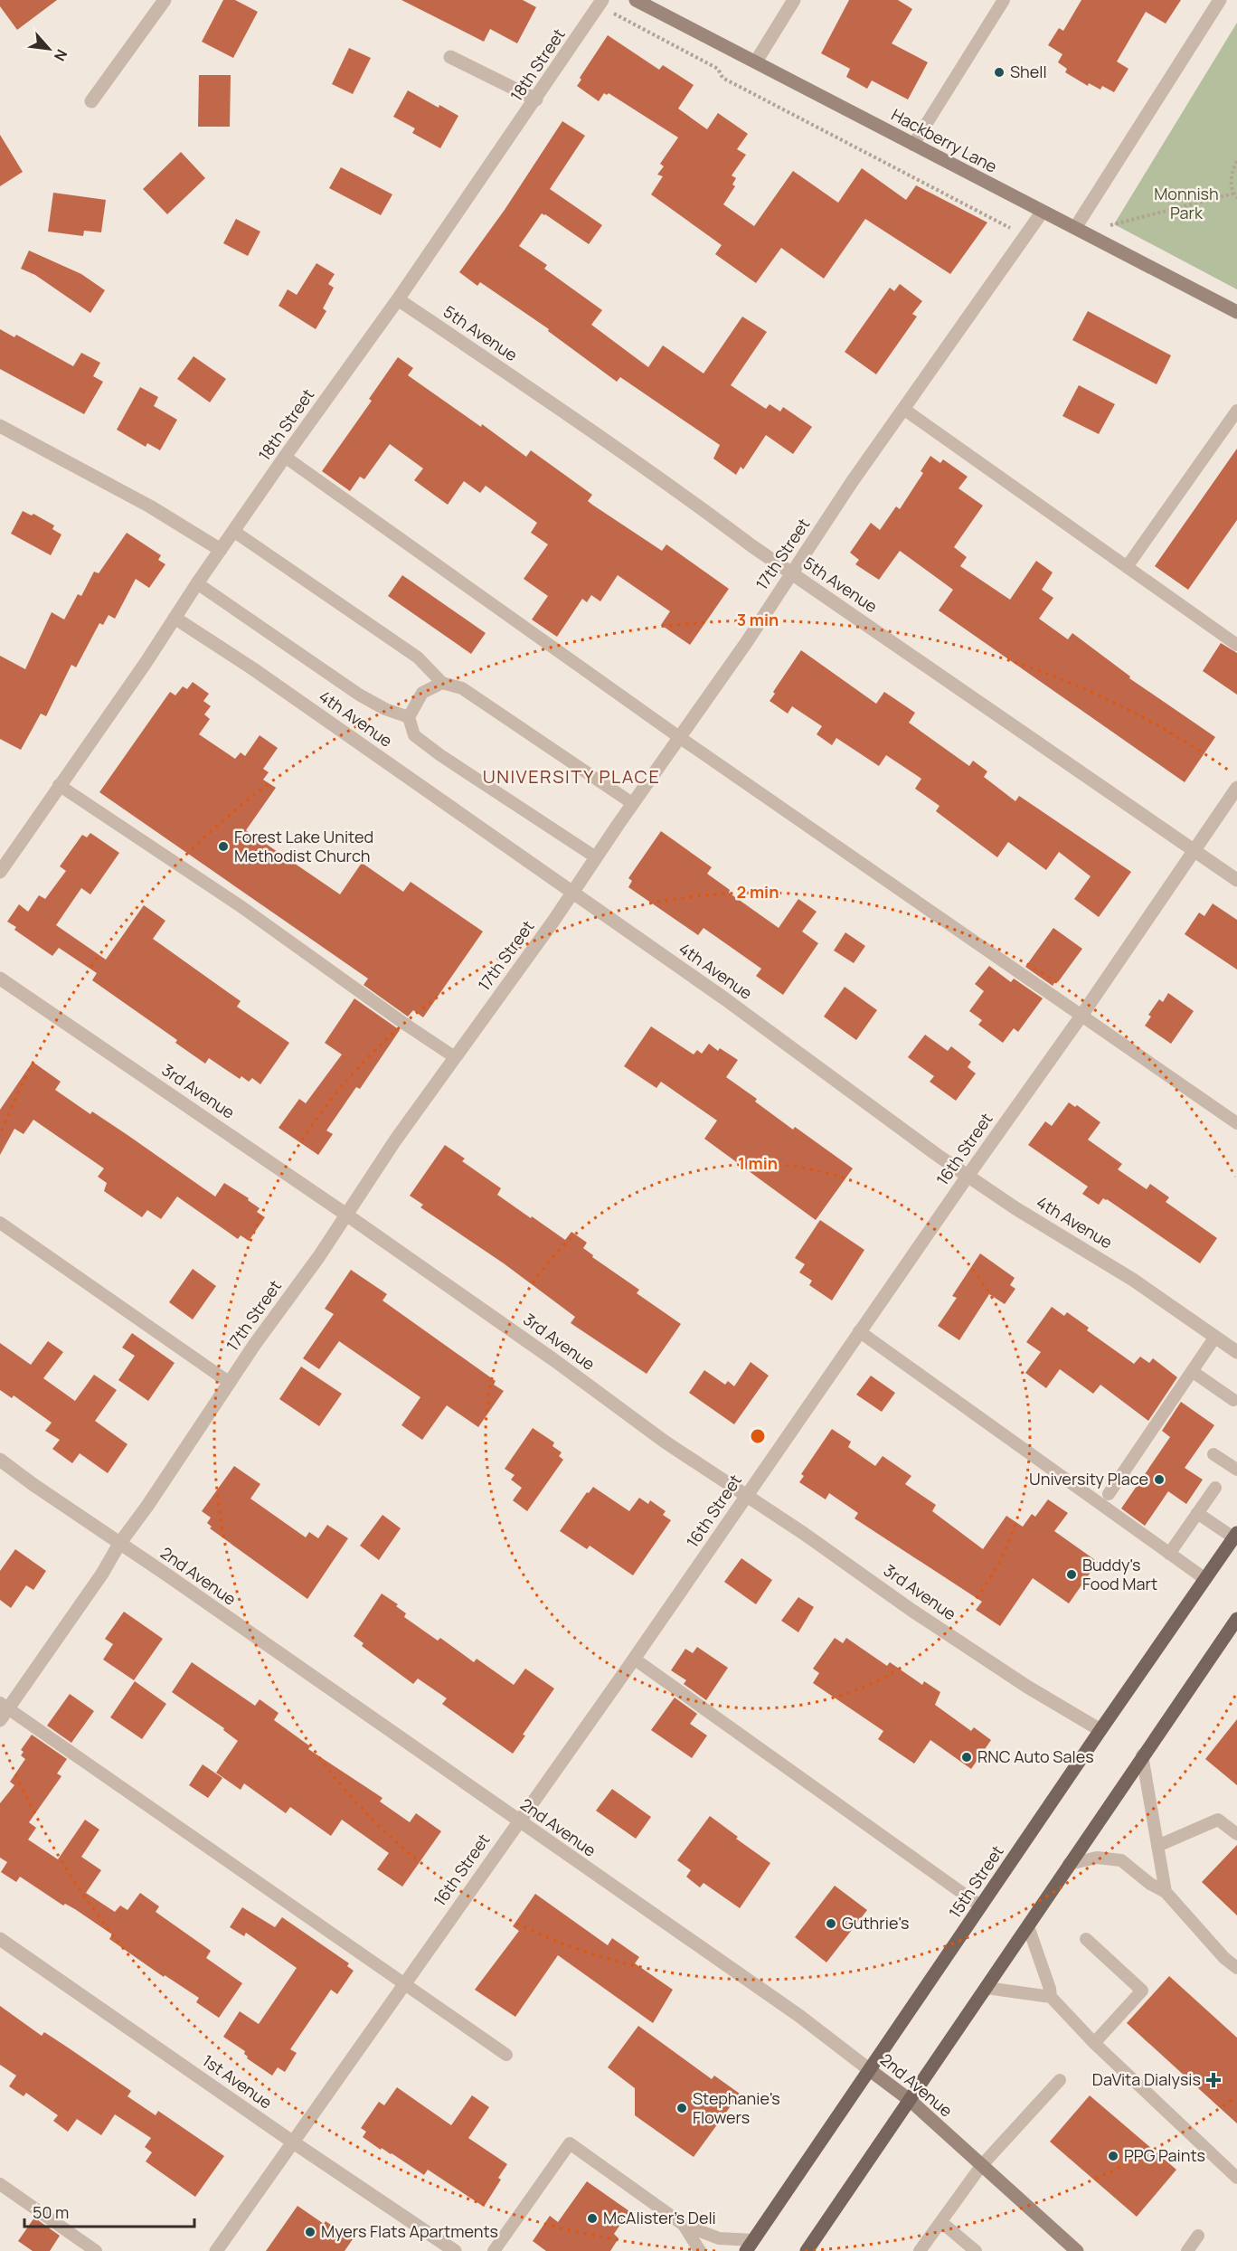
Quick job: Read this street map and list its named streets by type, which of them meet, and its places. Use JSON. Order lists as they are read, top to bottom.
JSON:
{
  "streets": {
    "main road": ["Hackberry Lane", "2nd Avenue", "15th Street"],
    "street": [
      "18th Street",
      "5th Avenue",
      "17th Street",
      "4th Avenue",
      "3rd Avenue",
      "16th Street",
      "1st Avenue"
    ]
  },
  "crossings": [
    ["18th Street", "5th Avenue"],
    ["18th Street", "4th Avenue"],
    ["Hackberry Lane", "17th Street"],
    ["5th Avenue", "17th Street"],
    ["5th Avenue", "16th Street"],
    ["17th Street", "4th Avenue"],
    ["17th Street", "3rd Avenue"],
    ["17th Street", "2nd Avenue"],
    ["4th Avenue", "16th Street"],
    ["3rd Avenue", "16th Street"],
    ["3rd Avenue", "15th Street"],
    ["16th Street", "2nd Avenue"],
    ["16th Street", "1st Avenue"],
    ["2nd Avenue", "15th Street"]
  ],
  "districts": ["UNIVERSITY PLACE"],
  "parks": ["Monnish Park"],
  "places": {
    "other": [
      "Shell",
      "Forest Lake United Methodist Church",
      "University Place",
      "Buddy's Food Mart",
      "RNC Auto Sales",
      "Guthrie's",
      "Stephanie's Flowers",
      "PPG Paints",
      "McAlister's Deli",
      "Myers Flats Apartments"
    ],
    "health": ["DaVita Dialysis"]
  },
  "scale_bar": "50 m",
  "north": "bottom right",
  "rings": ["3 min", "2 min", "1 min"]
}
